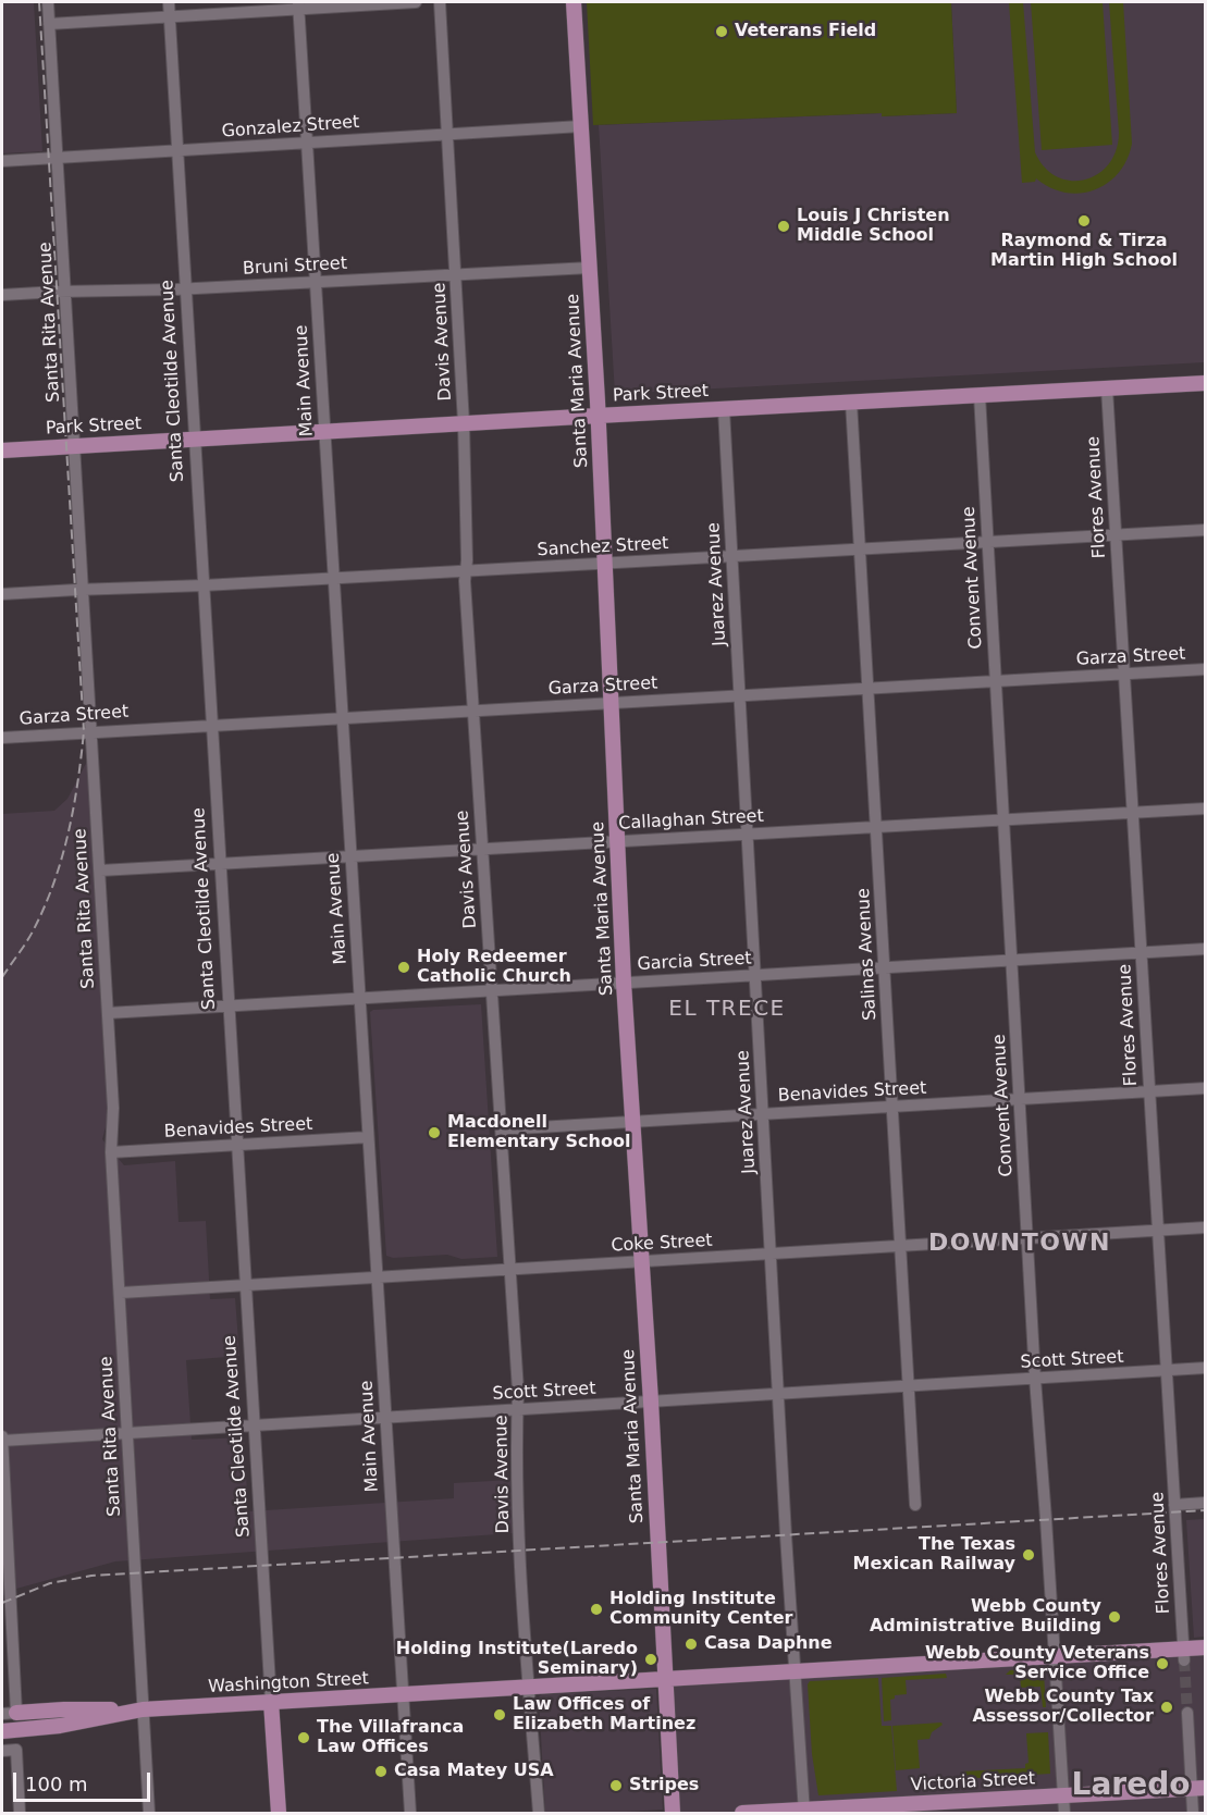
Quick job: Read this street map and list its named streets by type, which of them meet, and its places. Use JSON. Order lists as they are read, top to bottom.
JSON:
{
  "streets": {
    "main road": [
      "Santa Cleotilde Avenue",
      "Santa Maria Avenue",
      "Park Street",
      "Washington Street",
      "Victoria Street"
    ],
    "street": [
      "Gonzalez Street",
      "Bruni Street",
      "Santa Rita Avenue",
      "Davis Avenue",
      "Main Avenue",
      "Flores Avenue",
      "Sanchez Street",
      "Convent Avenue",
      "Juarez Avenue",
      "Garza Street",
      "Callaghan Street",
      "Salinas Avenue",
      "Garcia Street",
      "Benavides Street",
      "Coke Street",
      "Scott Street"
    ]
  },
  "crossings": [
    ["Gonzalez Street", "Santa Rita Avenue"],
    ["Gonzalez Street", "Davis Avenue"],
    ["Gonzalez Street", "Santa Cleotilde Avenue"],
    ["Gonzalez Street", "Main Avenue"],
    ["Gonzalez Street", "Santa Maria Avenue"],
    ["Bruni Street", "Santa Rita Avenue"],
    ["Bruni Street", "Davis Avenue"],
    ["Bruni Street", "Santa Cleotilde Avenue"],
    ["Bruni Street", "Main Avenue"],
    ["Bruni Street", "Santa Maria Avenue"],
    ["Santa Rita Avenue", "Park Street"],
    ["Santa Rita Avenue", "Sanchez Street"],
    ["Santa Rita Avenue", "Garza Street"],
    ["Santa Rita Avenue", "Callaghan Street"],
    ["Santa Rita Avenue", "Garcia Street"],
    ["Santa Rita Avenue", "Benavides Street"],
    ["Santa Rita Avenue", "Coke Street"],
    ["Santa Rita Avenue", "Scott Street"],
    ["Santa Rita Avenue", "Washington Street"],
    ["Davis Avenue", "Park Street"],
    ["Davis Avenue", "Sanchez Street"],
    ["Davis Avenue", "Garza Street"],
    ["Davis Avenue", "Callaghan Street"],
    ["Davis Avenue", "Garcia Street"],
    ["Davis Avenue", "Benavides Street"],
    ["Davis Avenue", "Coke Street"],
    ["Davis Avenue", "Scott Street"],
    ["Davis Avenue", "Washington Street"],
    ["Santa Cleotilde Avenue", "Park Street"],
    ["Santa Cleotilde Avenue", "Sanchez Street"],
    ["Santa Cleotilde Avenue", "Garza Street"],
    ["Santa Cleotilde Avenue", "Callaghan Street"],
    ["Santa Cleotilde Avenue", "Garcia Street"],
    ["Santa Cleotilde Avenue", "Benavides Street"],
    ["Santa Cleotilde Avenue", "Coke Street"],
    ["Santa Cleotilde Avenue", "Scott Street"],
    ["Santa Cleotilde Avenue", "Washington Street"],
    ["Main Avenue", "Park Street"],
    ["Main Avenue", "Sanchez Street"],
    ["Main Avenue", "Garza Street"],
    ["Main Avenue", "Callaghan Street"],
    ["Main Avenue", "Garcia Street"],
    ["Main Avenue", "Benavides Street"],
    ["Main Avenue", "Coke Street"],
    ["Main Avenue", "Scott Street"],
    ["Main Avenue", "Washington Street"],
    ["Santa Maria Avenue", "Park Street"],
    ["Santa Maria Avenue", "Sanchez Street"],
    ["Santa Maria Avenue", "Garza Street"],
    ["Santa Maria Avenue", "Callaghan Street"],
    ["Santa Maria Avenue", "Garcia Street"],
    ["Santa Maria Avenue", "Benavides Street"],
    ["Santa Maria Avenue", "Coke Street"],
    ["Santa Maria Avenue", "Scott Street"],
    ["Santa Maria Avenue", "Washington Street"],
    ["Park Street", "Flores Avenue"],
    ["Park Street", "Convent Avenue"],
    ["Park Street", "Juarez Avenue"],
    ["Park Street", "Salinas Avenue"],
    ["Flores Avenue", "Sanchez Street"],
    ["Flores Avenue", "Garza Street"],
    ["Flores Avenue", "Callaghan Street"],
    ["Flores Avenue", "Garcia Street"],
    ["Flores Avenue", "Benavides Street"],
    ["Flores Avenue", "Coke Street"],
    ["Flores Avenue", "Scott Street"],
    ["Flores Avenue", "Washington Street"],
    ["Sanchez Street", "Convent Avenue"],
    ["Sanchez Street", "Juarez Avenue"],
    ["Sanchez Street", "Salinas Avenue"],
    ["Convent Avenue", "Garza Street"],
    ["Convent Avenue", "Callaghan Street"],
    ["Convent Avenue", "Garcia Street"],
    ["Convent Avenue", "Benavides Street"],
    ["Convent Avenue", "Coke Street"],
    ["Convent Avenue", "Scott Street"],
    ["Convent Avenue", "Washington Street"],
    ["Convent Avenue", "Victoria Street"],
    ["Juarez Avenue", "Garza Street"],
    ["Juarez Avenue", "Callaghan Street"],
    ["Juarez Avenue", "Garcia Street"],
    ["Juarez Avenue", "Benavides Street"],
    ["Juarez Avenue", "Coke Street"],
    ["Juarez Avenue", "Scott Street"],
    ["Juarez Avenue", "Washington Street"],
    ["Juarez Avenue", "Victoria Street"],
    ["Garza Street", "Salinas Avenue"],
    ["Callaghan Street", "Salinas Avenue"],
    ["Salinas Avenue", "Garcia Street"],
    ["Salinas Avenue", "Benavides Street"],
    ["Salinas Avenue", "Coke Street"],
    ["Salinas Avenue", "Scott Street"]
  ],
  "districts": ["EL TRECE", "DOWNTOWN", "Laredo"],
  "places": [
    "Veterans Field",
    "Raymond & Tirza Martin High School",
    "Louis J Christen Middle School",
    "Holy Redeemer Catholic Church",
    "Macdonell Elementary School",
    "The Texas Mexican Railway",
    "Holding Institute Community Center",
    "Webb County Administrative Building",
    "Casa Daphne",
    "Holding Institute(Laredo Seminary)",
    "Webb County Veterans Service Office",
    "Webb County Tax Assessor/Collector",
    "Law Offices of Elizabeth Martinez",
    "The Villafranca Law Offices",
    "Casa Matey USA",
    "Stripes"
  ],
  "scale_bar": "100 m"
}
